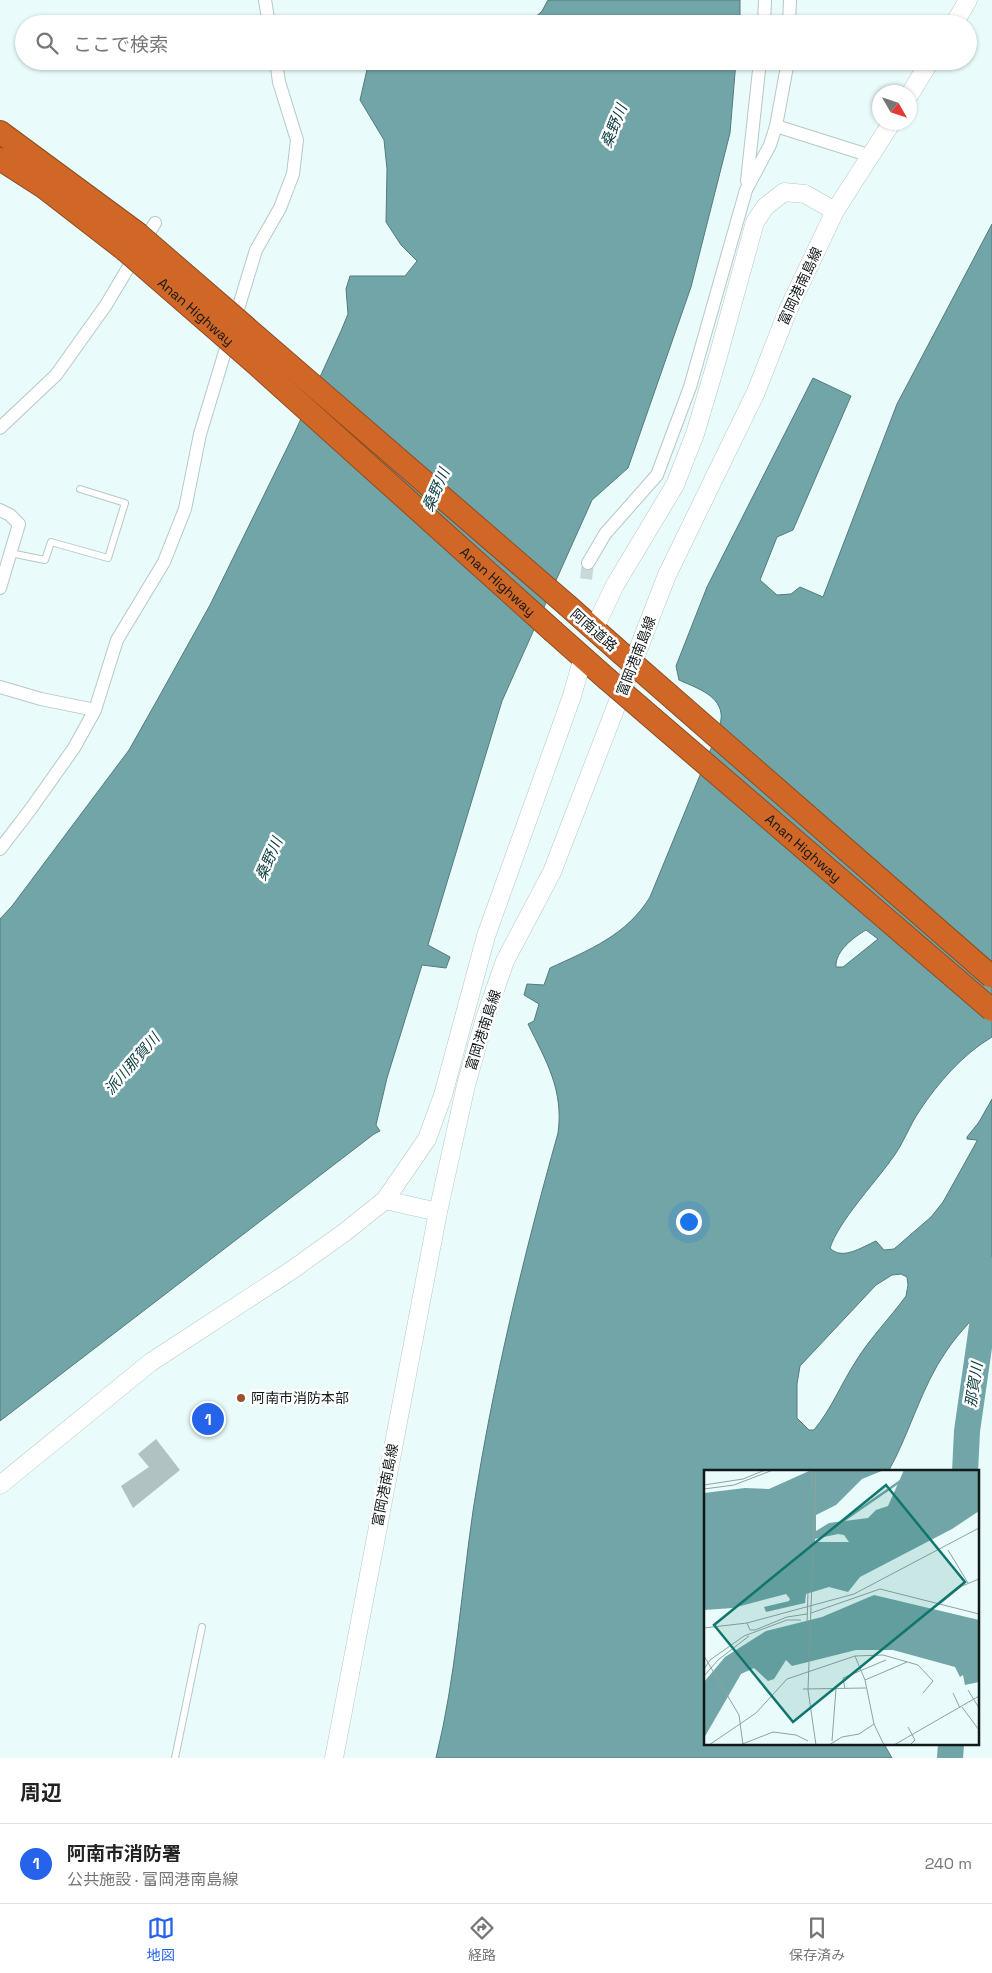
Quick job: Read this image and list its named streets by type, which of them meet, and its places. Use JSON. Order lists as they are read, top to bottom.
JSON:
{
  "streets": {
    "highway": ["Anan Highway", "阿南道路"],
    "main road": ["富岡港南島線"]
  },
  "crossings": [
    ["Anan Highway", "阿南道路"]
  ],
  "water": ["桑野川", "派川那賀川", "那賀川"],
  "places": ["阿南市消防本部"],
  "north": "bottom right",
  "page": {
    "search": "ここで検索",
    "pins": "1",
    "heading": "周辺",
    "list": [
      {
        "mark": "1",
        "name": "阿南市消防署",
        "note": "公共施設 · 富岡港南島線",
        "value": "240 m"
      }
    ],
    "nav": ["地図", "経路", "保存済み"]
  }
}
